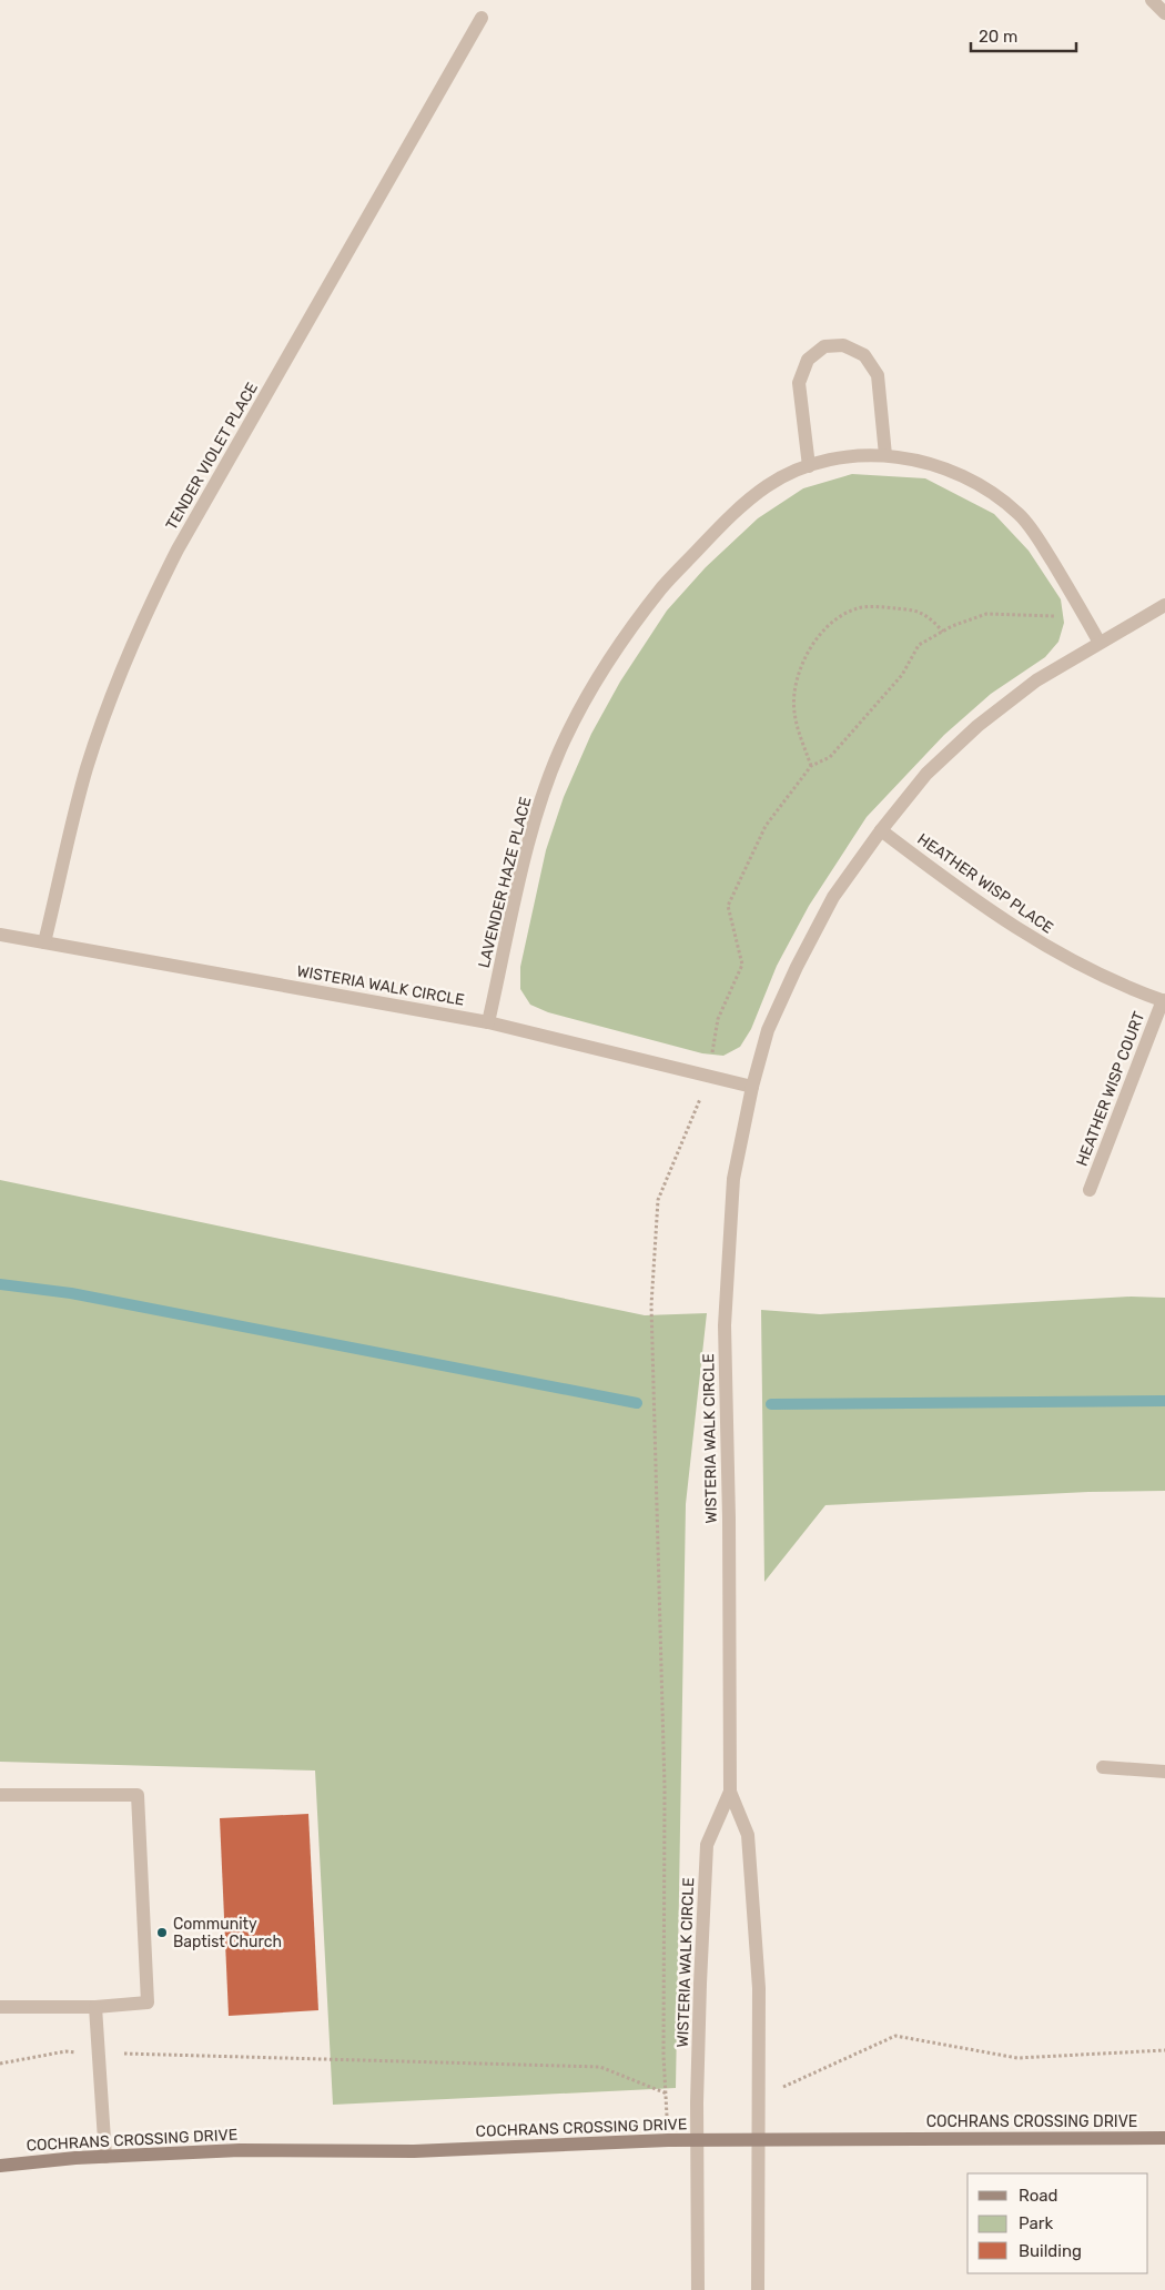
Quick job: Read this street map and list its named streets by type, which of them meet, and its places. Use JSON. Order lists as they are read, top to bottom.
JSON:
{
  "streets": {
    "street": [
      "TENDER VIOLET PLACE",
      "LAVENDER HAZE PLACE",
      "HEATHER WISP PLACE",
      "WISTERIA WALK CIRCLE",
      "HEATHER WISP COURT",
      "COCHRANS CROSSING DRIVE"
    ]
  },
  "crossings": [
    ["TENDER VIOLET PLACE", "WISTERIA WALK CIRCLE"],
    ["LAVENDER HAZE PLACE", "WISTERIA WALK CIRCLE"],
    ["HEATHER WISP PLACE", "WISTERIA WALK CIRCLE"],
    ["HEATHER WISP PLACE", "HEATHER WISP COURT"],
    ["WISTERIA WALK CIRCLE", "COCHRANS CROSSING DRIVE"]
  ],
  "places": ["Community Baptist Church"],
  "legend": ["Road", "Park", "Building"],
  "scale_bar": "20 m"
}
